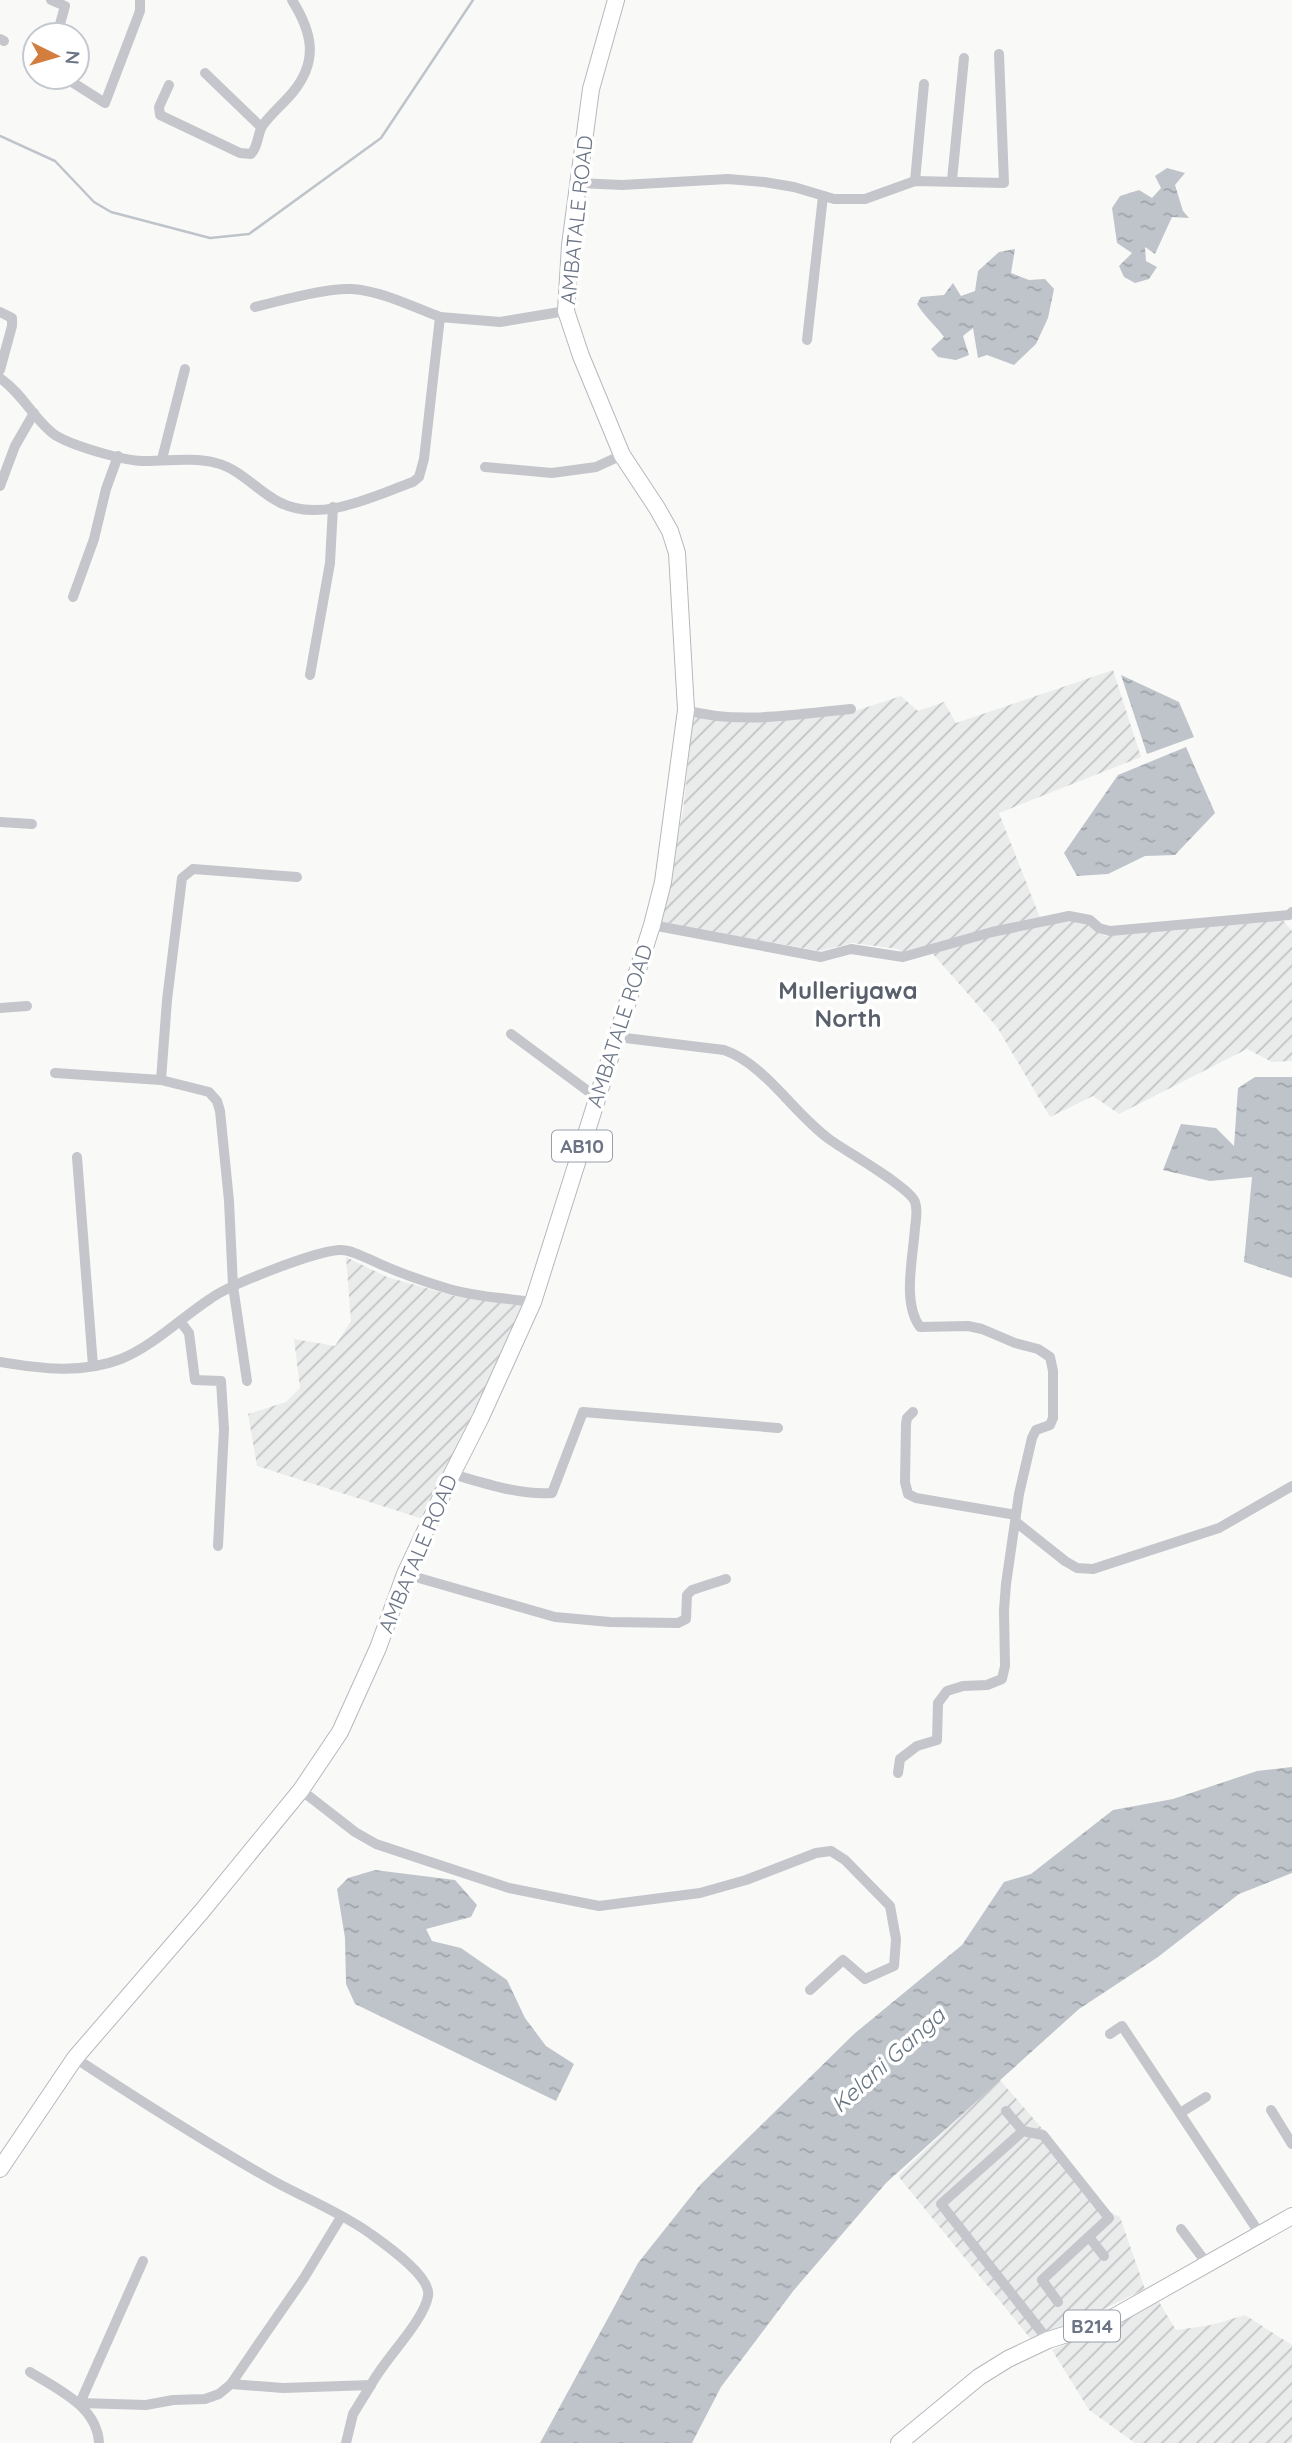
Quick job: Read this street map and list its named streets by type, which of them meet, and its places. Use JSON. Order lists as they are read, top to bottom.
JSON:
{
  "streets": {
    "main road": ["AMBATALE ROAD", "AB10", "B214"]
  },
  "districts": ["Mulleriyawa North"],
  "water": ["Kelani Ganga"],
  "north": "right"
}
